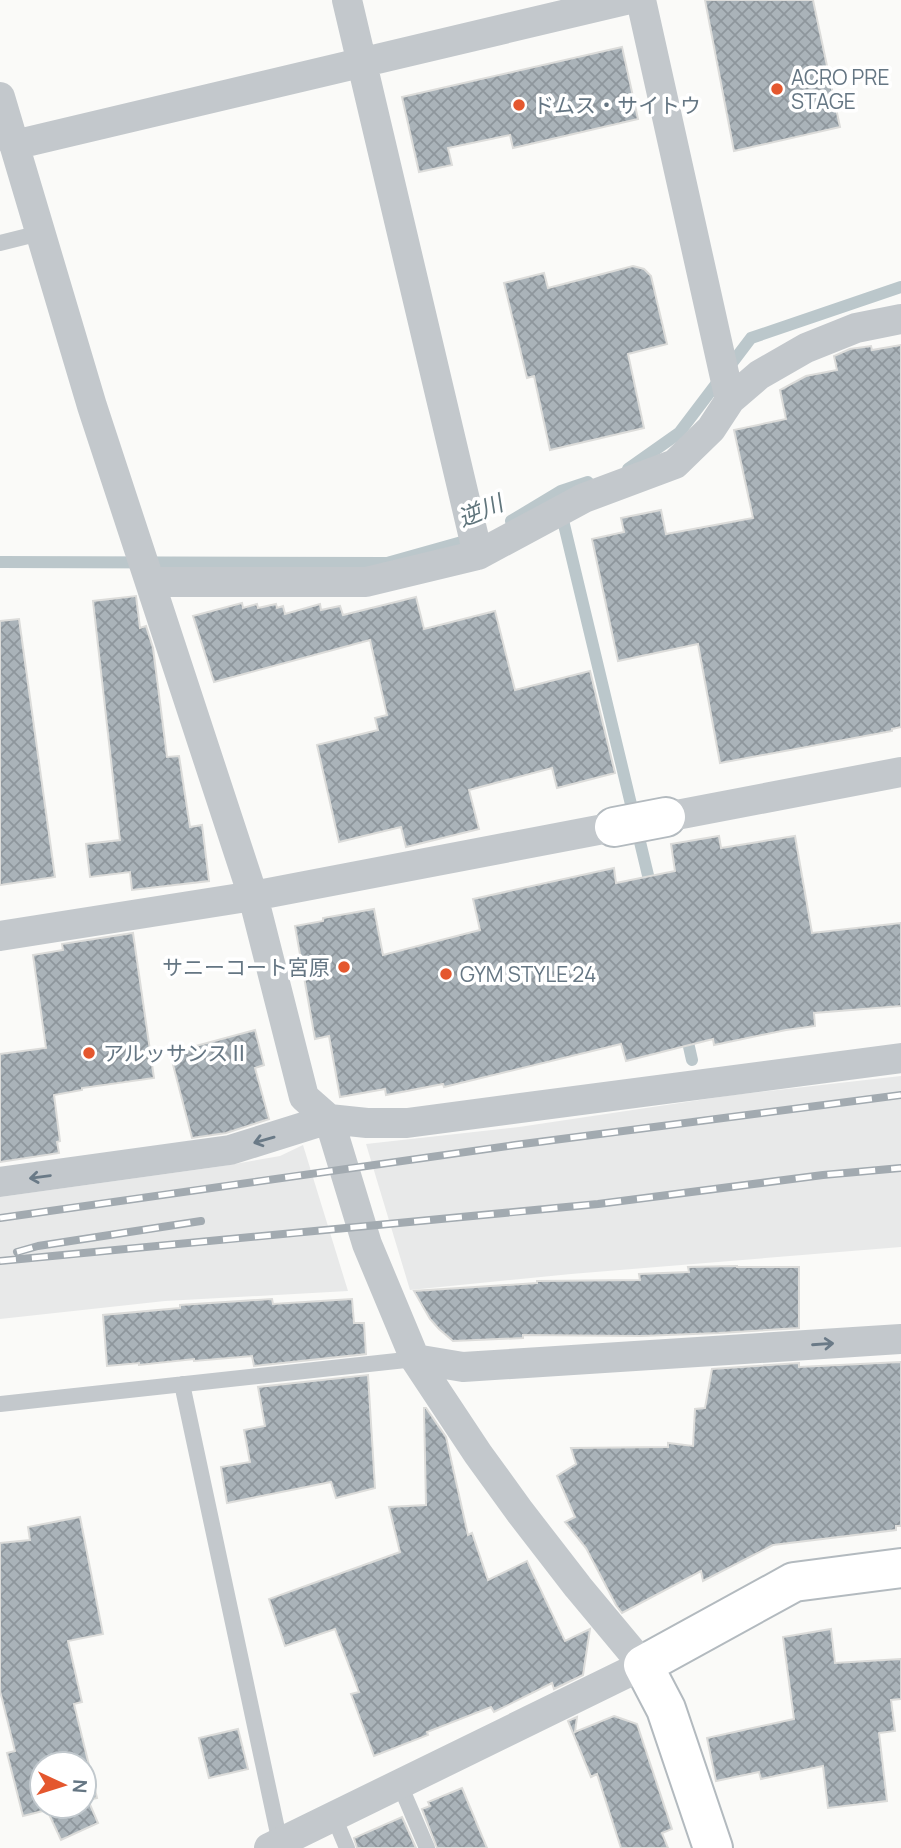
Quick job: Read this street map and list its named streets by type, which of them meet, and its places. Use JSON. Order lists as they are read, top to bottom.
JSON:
{
  "water": ["逆川"],
  "places": [
    "ACRO PRE STAGE",
    "ドムス・サイトウ",
    "サニーコート宮原",
    "GYM STYLE 24",
    "アルッサンスⅡ"
  ],
  "north": "right"
}
